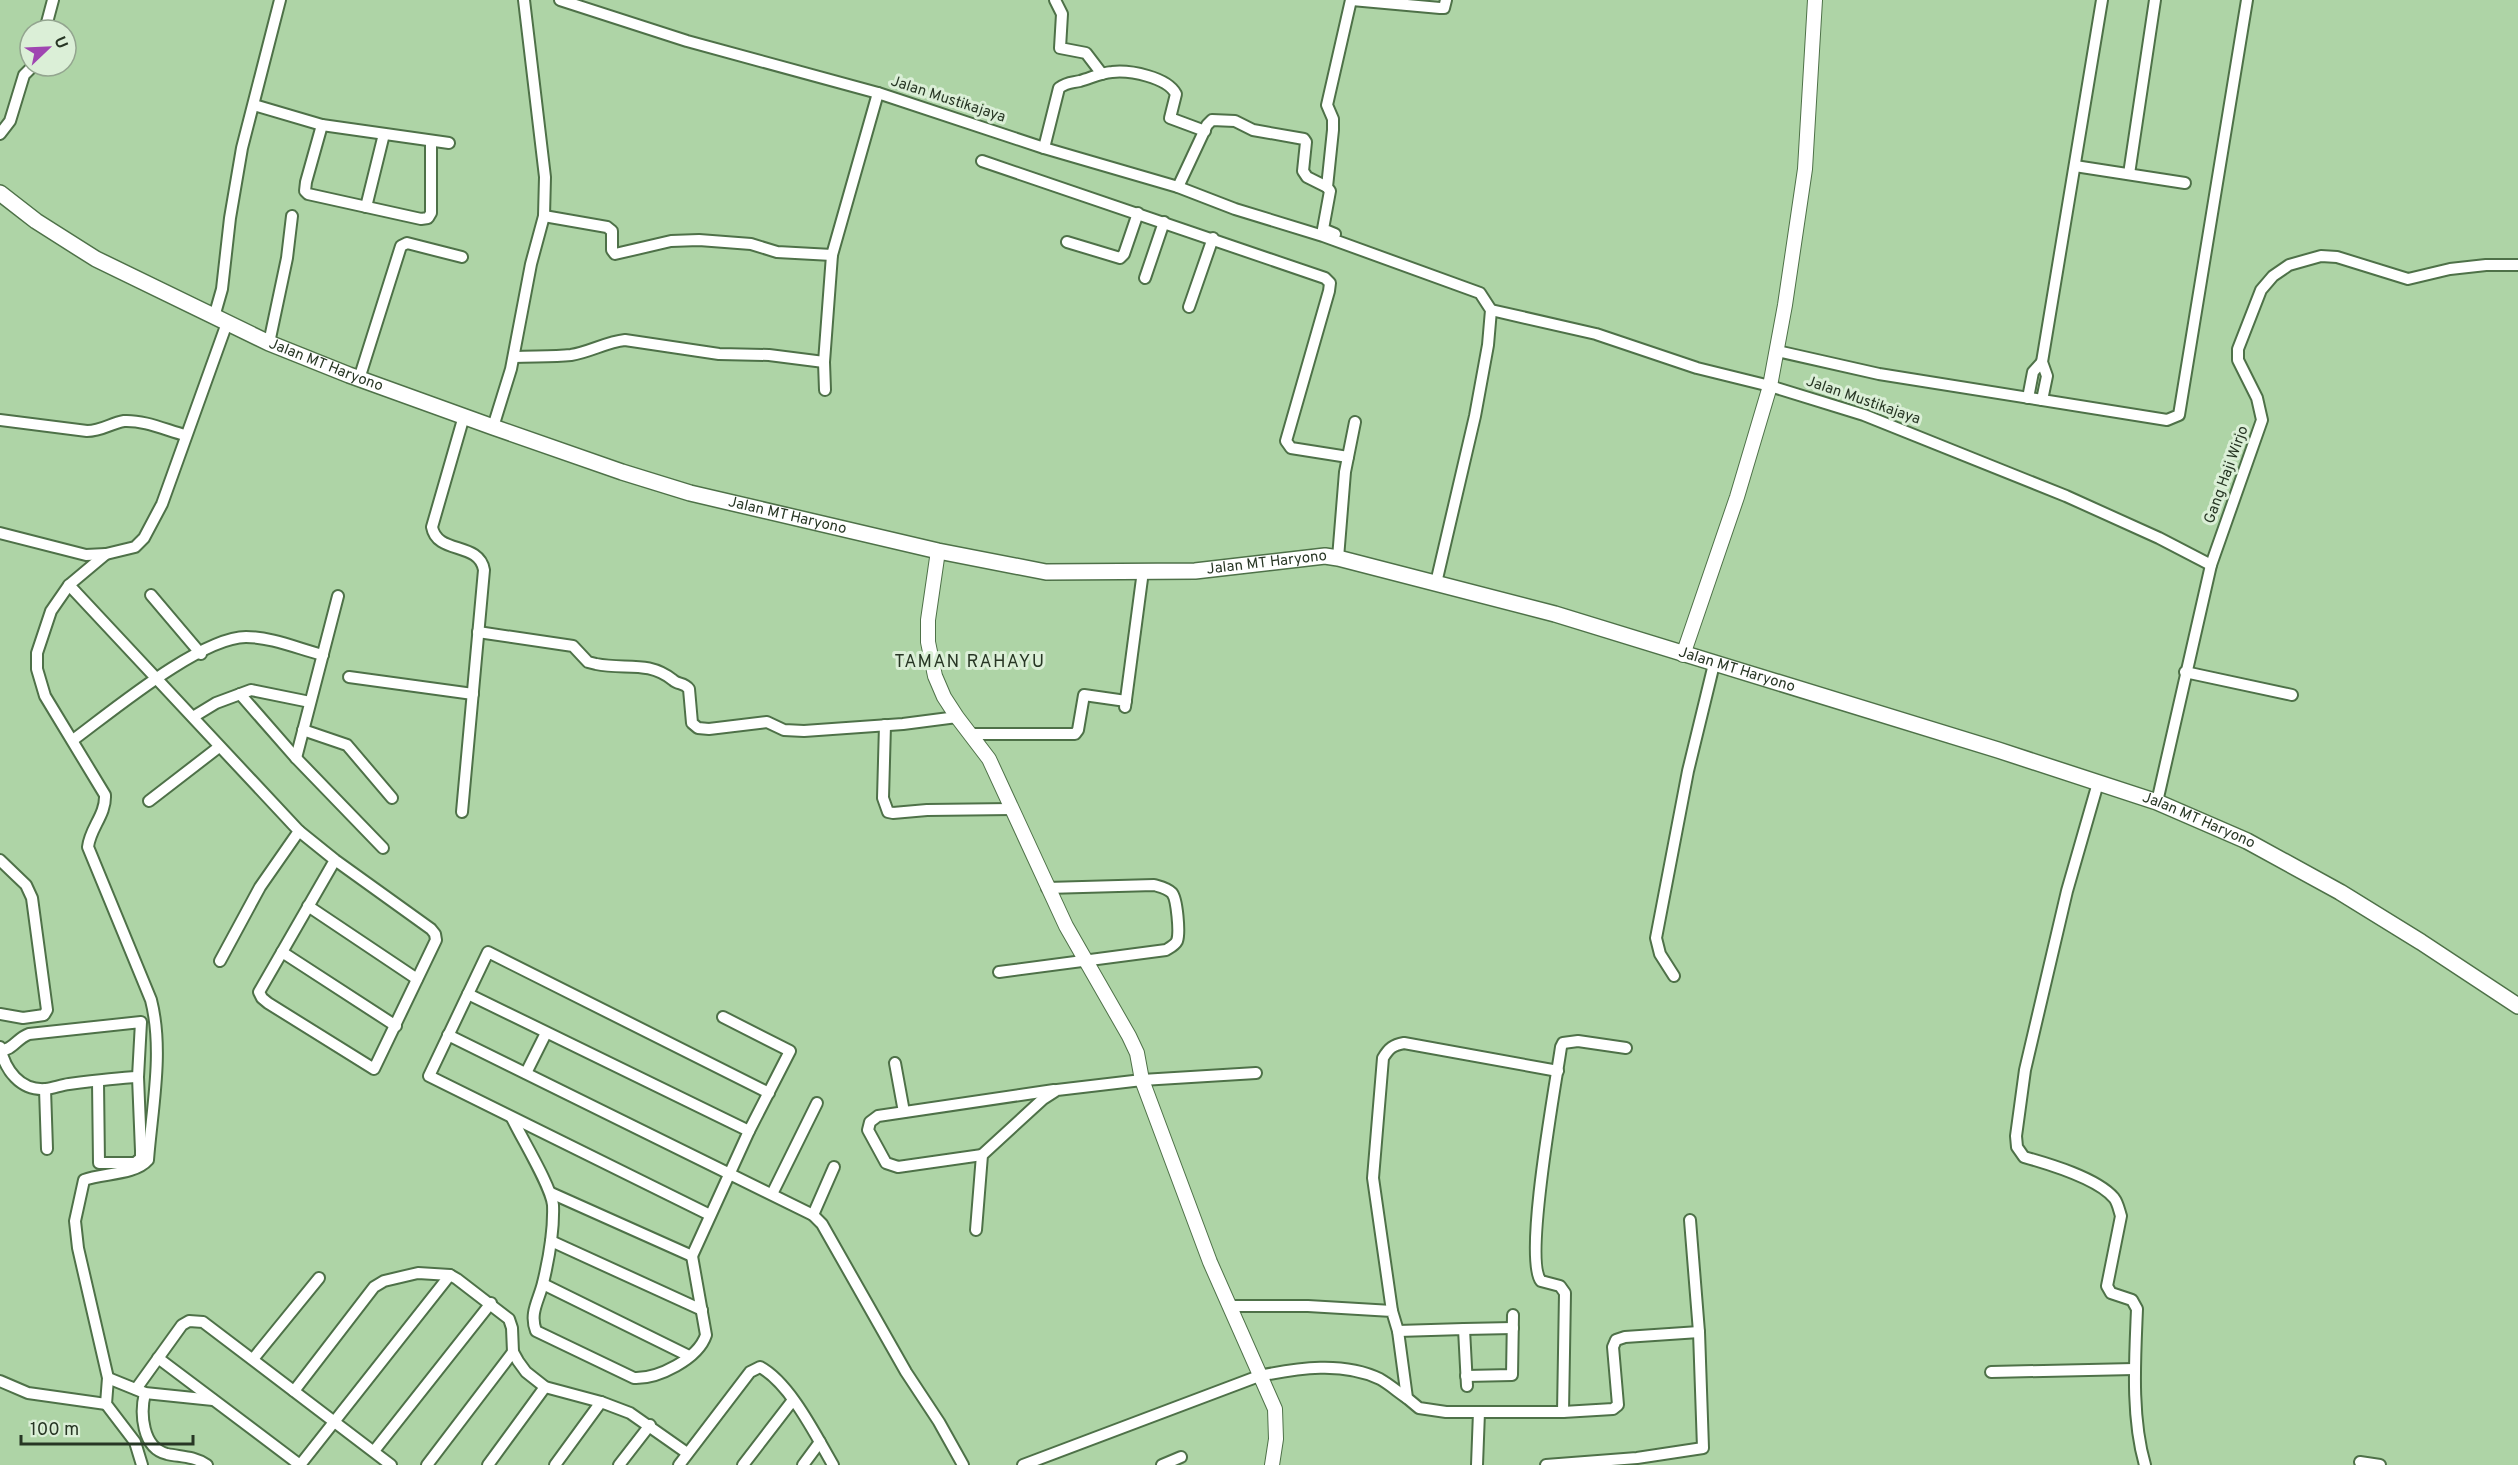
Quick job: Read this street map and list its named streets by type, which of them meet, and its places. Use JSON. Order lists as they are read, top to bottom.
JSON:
{
  "streets": {
    "main road": ["Jalan MT Haryono"],
    "street": ["Jalan Mustikajaya", "Gang Haji Wirjo"]
  },
  "crossings": [
    ["Jalan Mustikajaya", "Gang Haji Wirjo"],
    ["Jalan MT Haryono", "Gang Haji Wirjo"]
  ],
  "districts": ["TAMAN RAHAYU"],
  "scale_bar": "100 m",
  "north": "top right"
}
